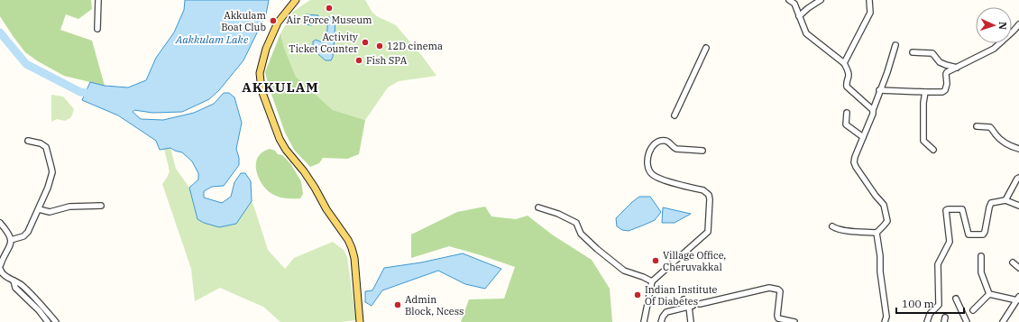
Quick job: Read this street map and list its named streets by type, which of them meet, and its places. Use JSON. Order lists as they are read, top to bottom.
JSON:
{
  "districts": ["AKKULAM"],
  "water": ["Aakkulam Lake"],
  "places": [
    "Air Force Museum",
    "Akkulam Boat Club",
    "Activity Ticket Counter",
    "12D cinema",
    "Fish SPA",
    "Village Office, Cheruvakkal",
    "Indian Institute Of Diabetes",
    "Admin Block, Ncess"
  ],
  "scale_bar": "100 m",
  "north": "right"
}
